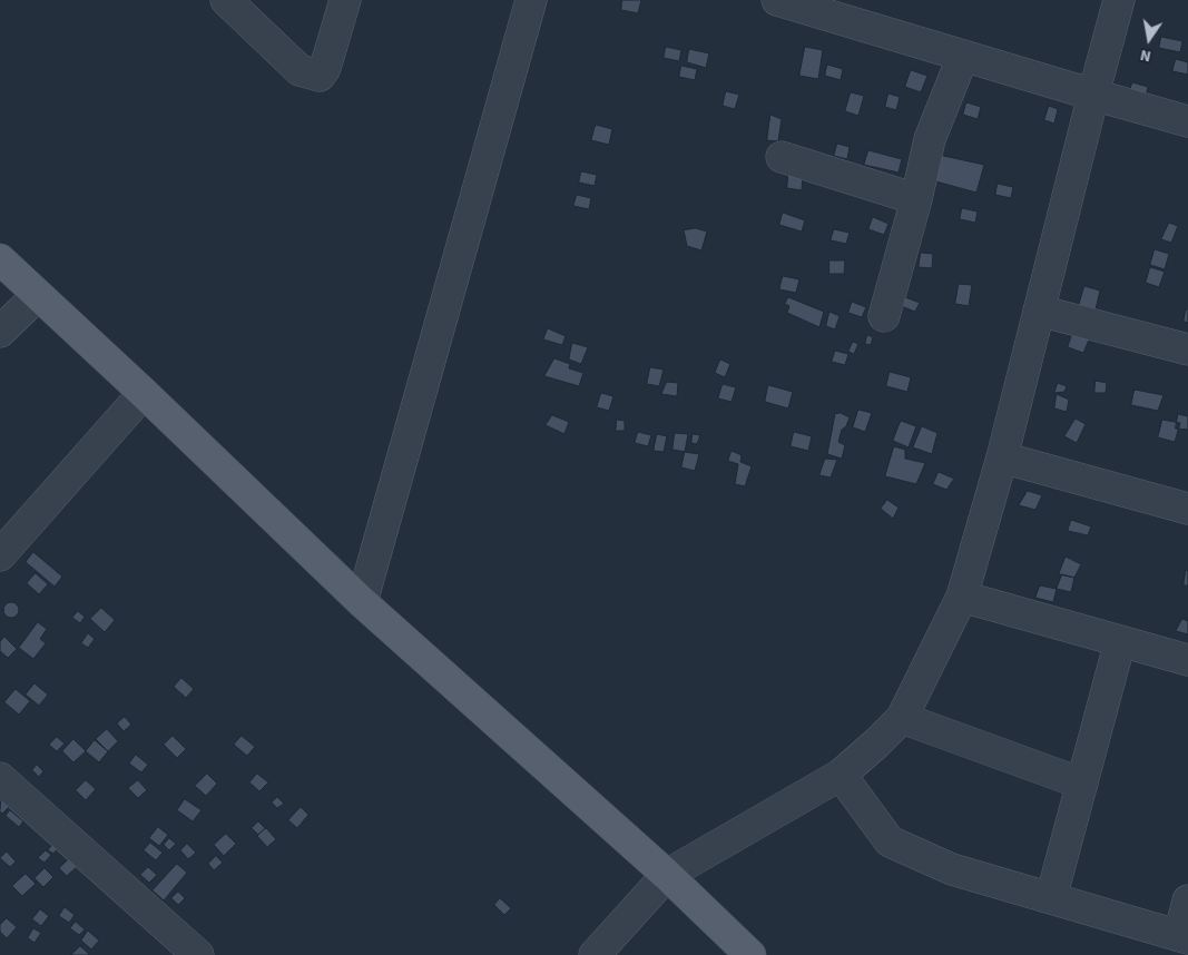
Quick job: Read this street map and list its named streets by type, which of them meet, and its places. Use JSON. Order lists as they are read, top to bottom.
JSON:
{
  "north": "bottom"
}
